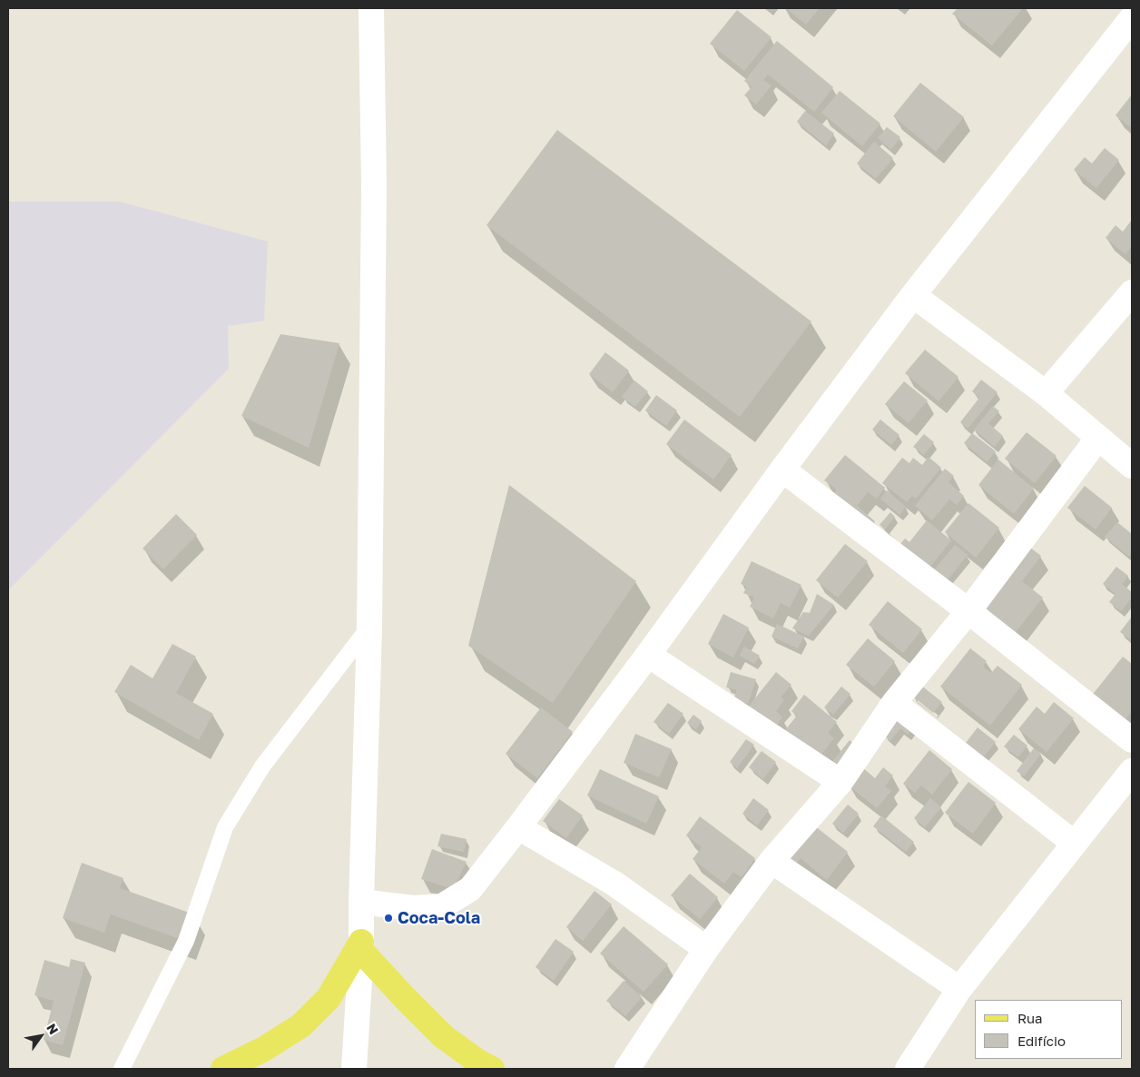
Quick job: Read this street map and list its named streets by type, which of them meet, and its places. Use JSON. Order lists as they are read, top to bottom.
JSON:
{
  "places": ["Coca-Cola"],
  "legend": ["Rua", "Edifício"],
  "north": "top right"
}
